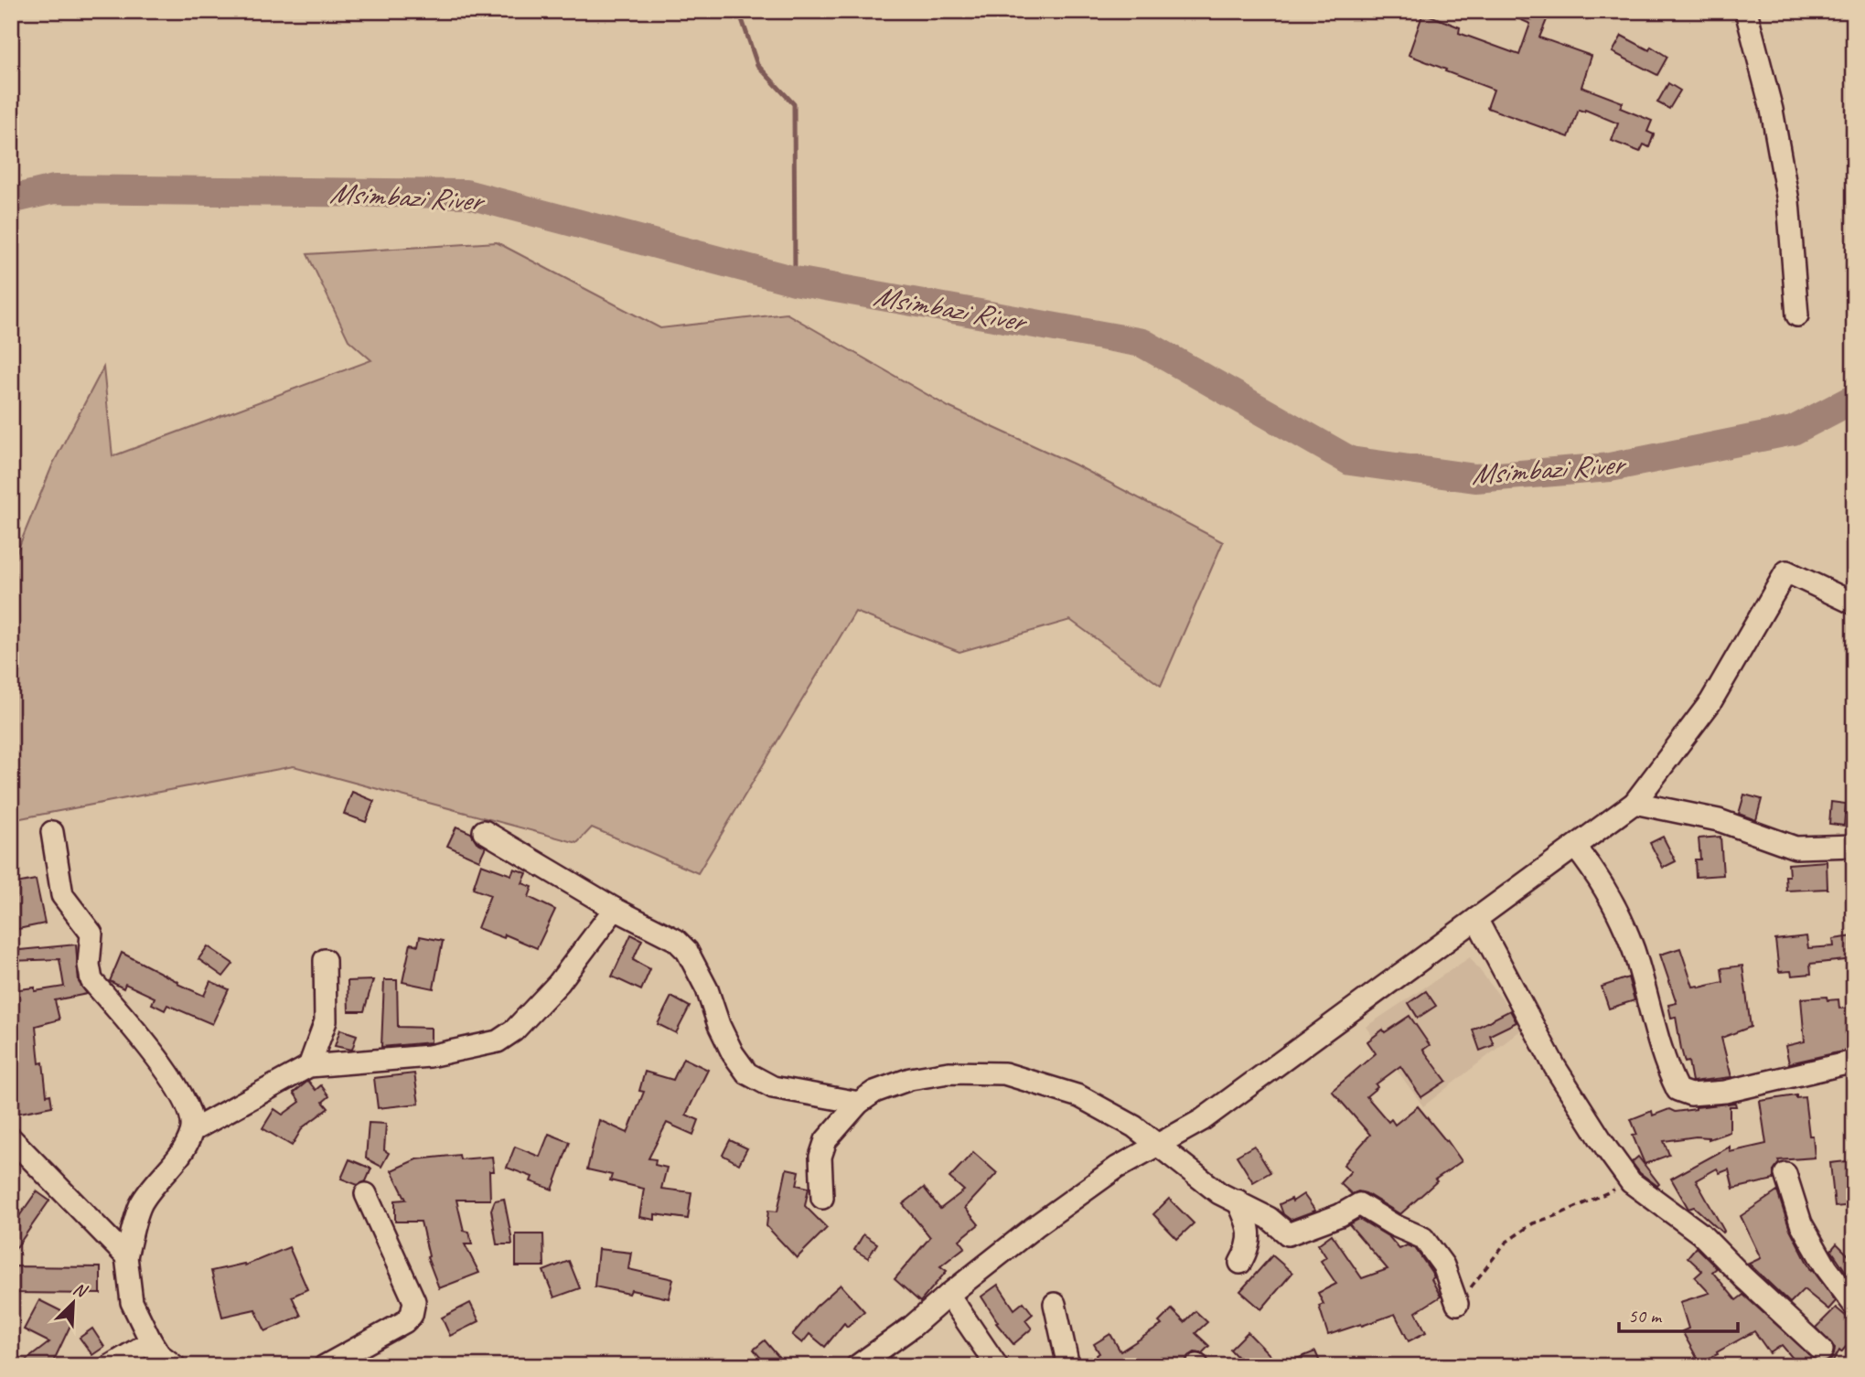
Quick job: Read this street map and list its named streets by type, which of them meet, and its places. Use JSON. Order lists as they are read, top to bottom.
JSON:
{
  "water": ["Msimbazi River"],
  "scale_bar": "50 m",
  "north": "top right"
}
